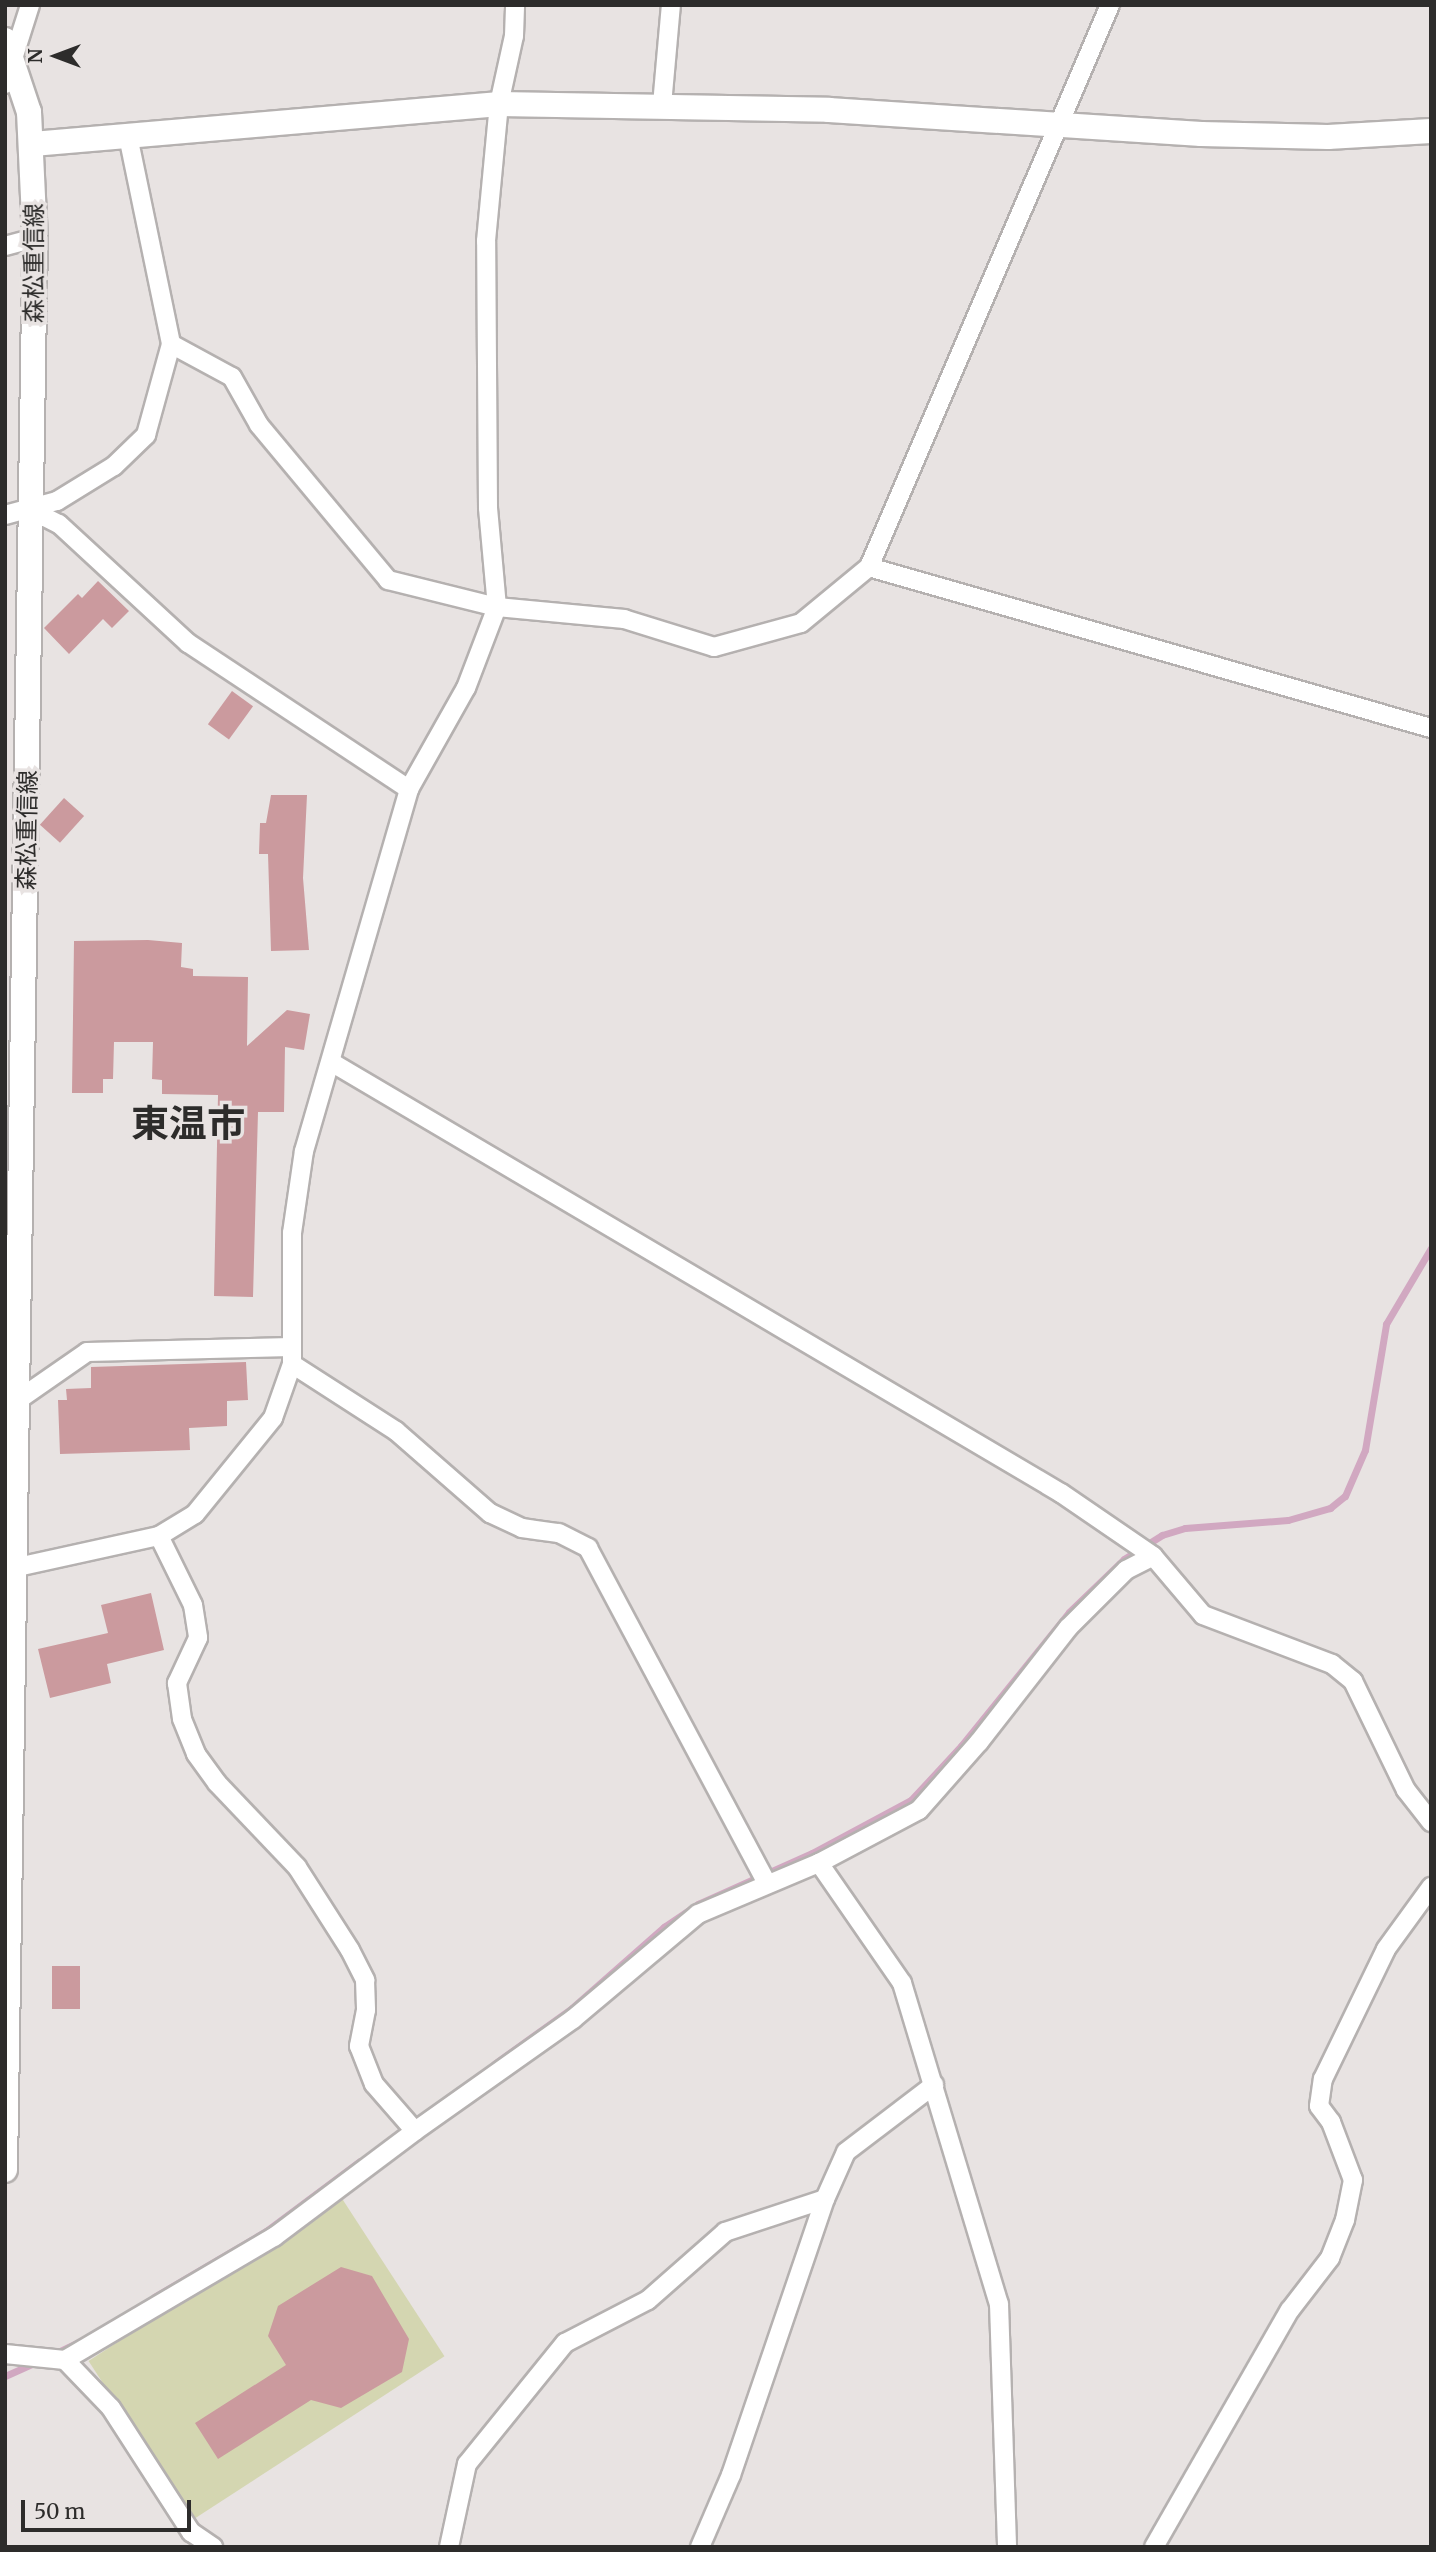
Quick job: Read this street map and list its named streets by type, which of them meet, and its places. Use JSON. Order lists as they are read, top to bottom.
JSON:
{
  "streets": {
    "main road": ["森松重信線"]
  },
  "districts": ["東温市"],
  "scale_bar": "50 m",
  "north": "left"
}
